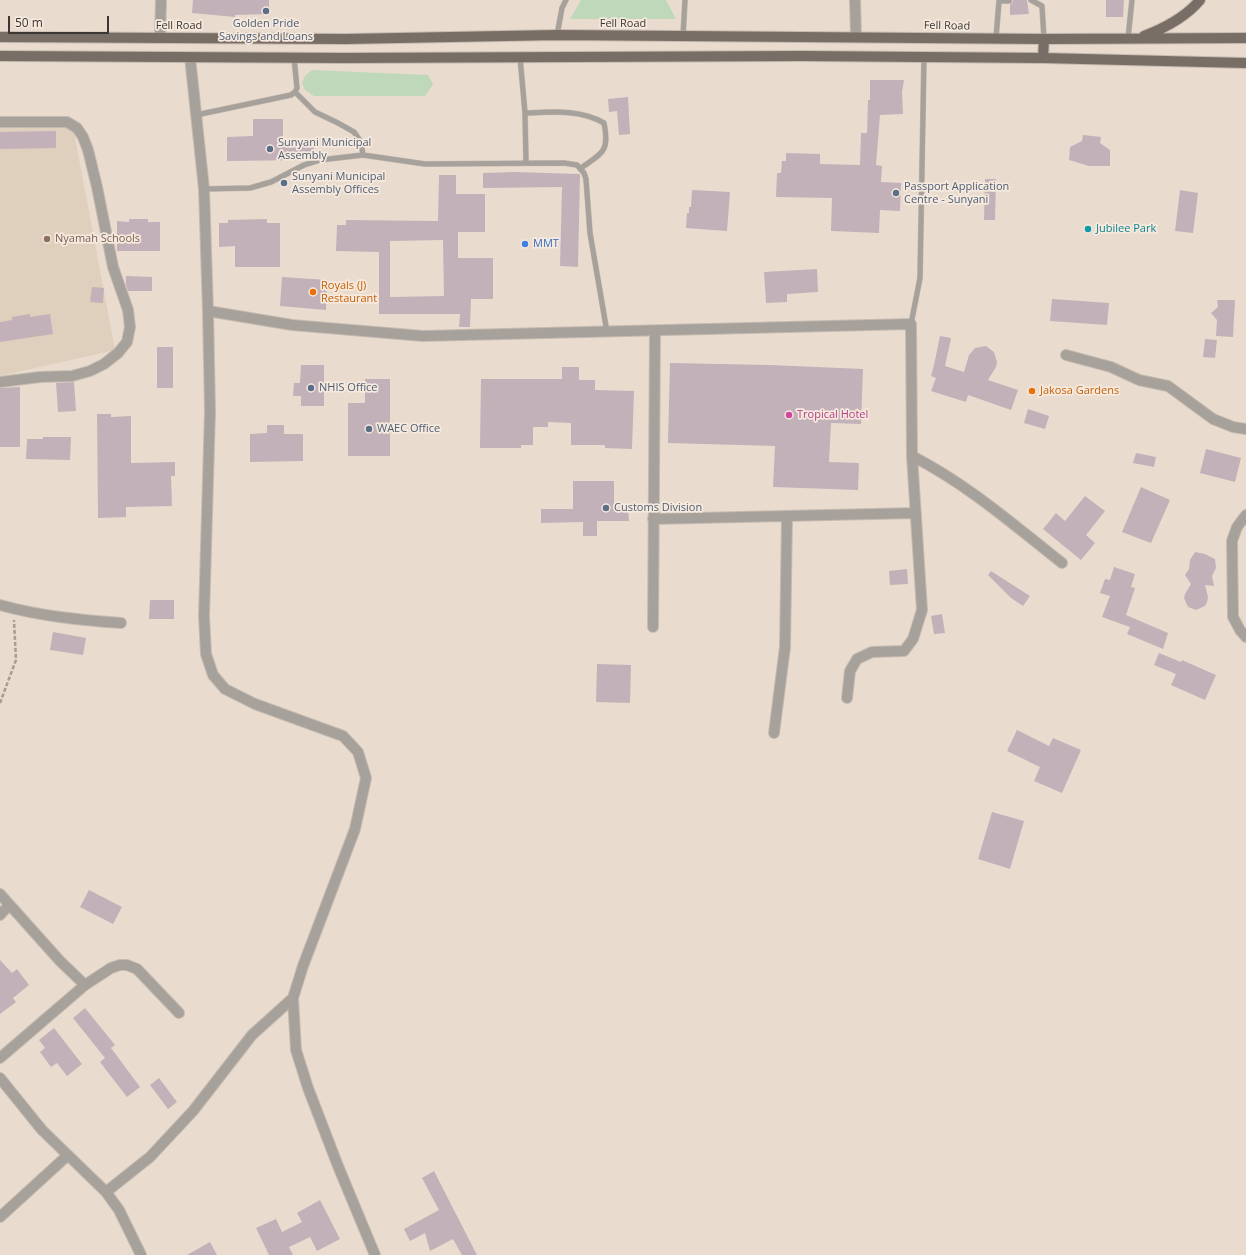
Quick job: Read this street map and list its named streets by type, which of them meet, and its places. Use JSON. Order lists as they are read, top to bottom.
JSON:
{
  "streets": {
    "main road": ["Fell Road"]
  },
  "places": [
    "Golden Pride Savings and Loans",
    "Sunyani Municipal Assembly",
    "Sunyani Municipal Assembly Offices",
    "Passport Application Centre - Sunyani",
    "Jubilee Park",
    "Nyamah Schools",
    "MMT",
    "Royals (J) Restaurant",
    "NHIS Office",
    "Jakosa Gardens",
    "Tropical Hotel",
    "WAEC Office",
    "Customs Division"
  ],
  "scale_bar": "50 m"
}
